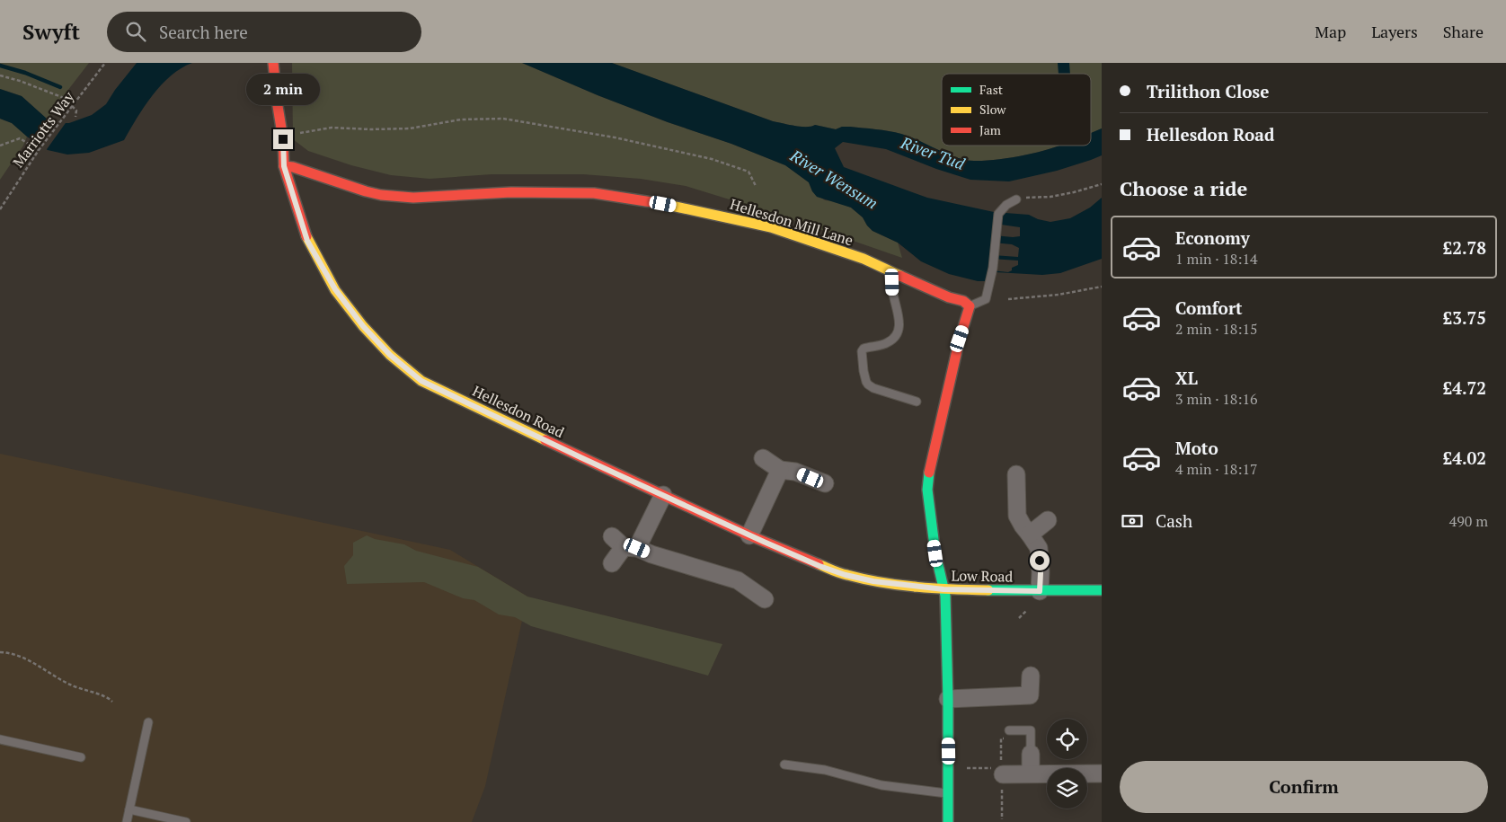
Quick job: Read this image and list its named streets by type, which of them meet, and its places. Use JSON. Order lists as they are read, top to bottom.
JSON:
{
  "streets": {
    "street": ["Hellesdon Mill Lane", "Hellesdon Road", "Low Road"],
    "path": ["Marriotts Way"]
  },
  "crossings": [
    ["Hellesdon Mill Lane", "Hellesdon Road"],
    ["Hellesdon Road", "Low Road"]
  ],
  "water": ["River Tud", "River Wensum"],
  "legend": ["Fast", "Slow", "Jam"],
  "page": {
    "header": "Swyft",
    "search": "Search here",
    "nav": ["Map", "Layers", "Share"],
    "banner": ["Trilithon Close", "Hellesdon Road"],
    "bubble": "2 min",
    "heading": "Choose a ride",
    "list": [
      {
        "name": "Economy",
        "note": "1 min · 18:14",
        "value": "£2.78"
      },
      {
        "name": "Comfort",
        "note": "2 min · 18:15",
        "value": "£3.75"
      },
      {
        "name": "XL",
        "note": "3 min · 18:16",
        "value": "£4.72"
      },
      {
        "name": "Moto",
        "note": "4 min · 18:17",
        "value": "£4.02"
      }
    ],
    "pay": ["Cash", "490 m"],
    "buttons": "Confirm"
  }
}
